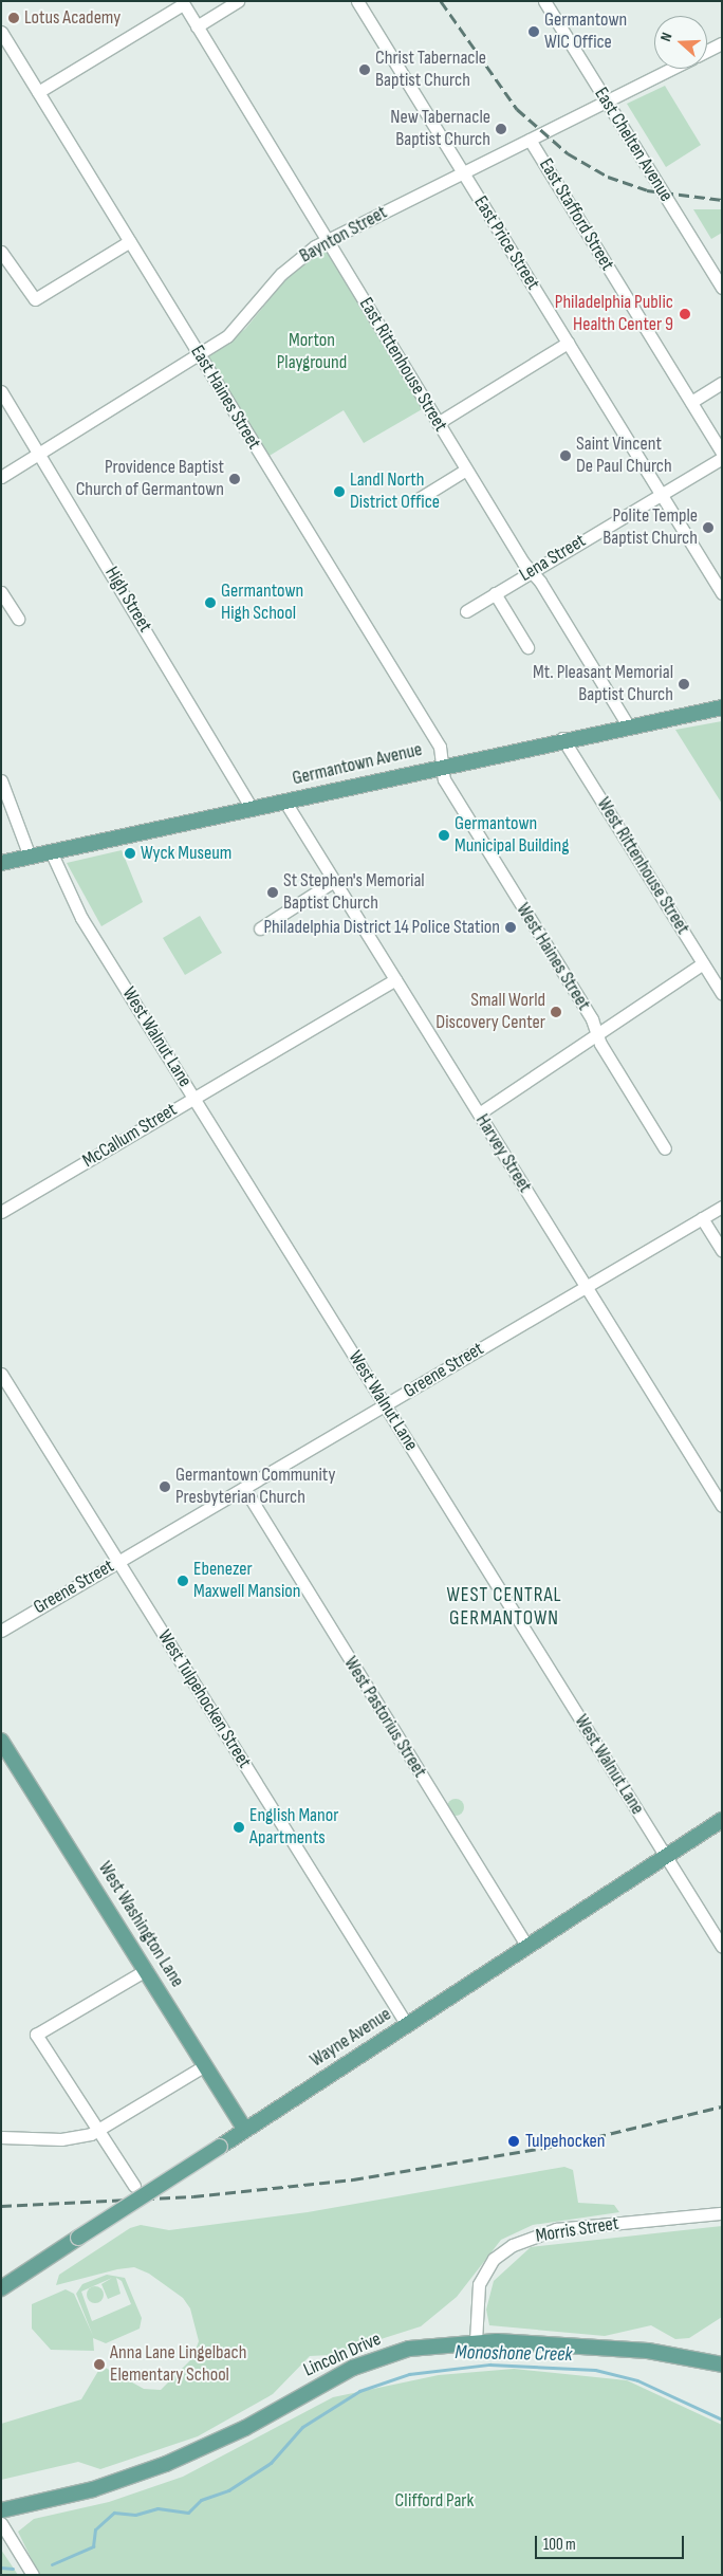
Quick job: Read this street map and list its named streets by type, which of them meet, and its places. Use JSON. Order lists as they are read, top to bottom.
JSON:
{
  "streets": {
    "main road": [
      "Germantown Avenue",
      "West Washington Lane",
      "Wayne Avenue",
      "Lincoln Drive"
    ],
    "street": [
      "East Chelten Avenue",
      "East Stafford Street",
      "Baynton Street",
      "East Price Street",
      "East Rittenhouse Street",
      "East Haines Street",
      "Lena Street",
      "High Street",
      "West Rittenhouse Street",
      "West Haines Street",
      "West Walnut Lane",
      "McCallum Street",
      "Harvey Street",
      "Greene Street",
      "West Tulpehocken Street",
      "West Pastorius Street",
      "Morris Street"
    ]
  },
  "crossings": [
    ["East Chelten Avenue", "Baynton Street"],
    ["East Stafford Street", "Baynton Street"],
    ["Baynton Street", "East Price Street"],
    ["Baynton Street", "East Rittenhouse Street"],
    ["Baynton Street", "East Haines Street"],
    ["Baynton Street", "High Street"],
    ["East Price Street", "Lena Street"],
    ["East Rittenhouse Street", "Lena Street"],
    ["East Rittenhouse Street", "Germantown Avenue"],
    ["East Haines Street", "Germantown Avenue"],
    ["East Haines Street", "West Haines Street"],
    ["High Street", "Germantown Avenue"],
    ["Germantown Avenue", "West Rittenhouse Street"],
    ["Germantown Avenue", "West Haines Street"],
    ["Germantown Avenue", "West Walnut Lane"],
    ["Germantown Avenue", "Harvey Street"],
    ["West Walnut Lane", "McCallum Street"],
    ["West Walnut Lane", "Greene Street"],
    ["West Walnut Lane", "Wayne Avenue"],
    ["McCallum Street", "Harvey Street"],
    ["Harvey Street", "Greene Street"],
    ["Greene Street", "West Tulpehocken Street"],
    ["Greene Street", "West Pastorius Street"],
    ["West Tulpehocken Street", "Wayne Avenue"],
    ["West Pastorius Street", "Wayne Avenue"],
    ["West Washington Lane", "Wayne Avenue"],
    ["Morris Street", "Lincoln Drive"]
  ],
  "districts": ["WEST CENTRAL GERMANTOWN"],
  "water": ["Monoshone Creek"],
  "parks": ["Morton Playground", "Clifford Park"],
  "places": [
    "Lotus Academy",
    "Germantown WIC Office",
    "Christ Tabernacle Baptist Church",
    "New Tabernacle Baptist Church",
    "Philadelphia Public Health Center 9",
    "Saint Vincent De Paul Church",
    "Providence Baptist Church of Germantown",
    "LandI North District Office",
    "Polite Temple Baptist Church",
    "Germantown High School",
    "Mt. Pleasant Memorial Baptist Church",
    "Germantown Municipal Building",
    "Wyck Museum",
    "St Stephen's Memorial Baptist Church",
    "Philadelphia District 14 Police Station",
    "Small World Discovery Center",
    "Germantown Community Presbyterian Church",
    "Ebenezer Maxwell Mansion",
    "English Manor Apartments",
    "Tulpehocken",
    "Anna Lane Lingelbach Elementary School"
  ],
  "scale_bar": "100 m",
  "north": "left"
}
